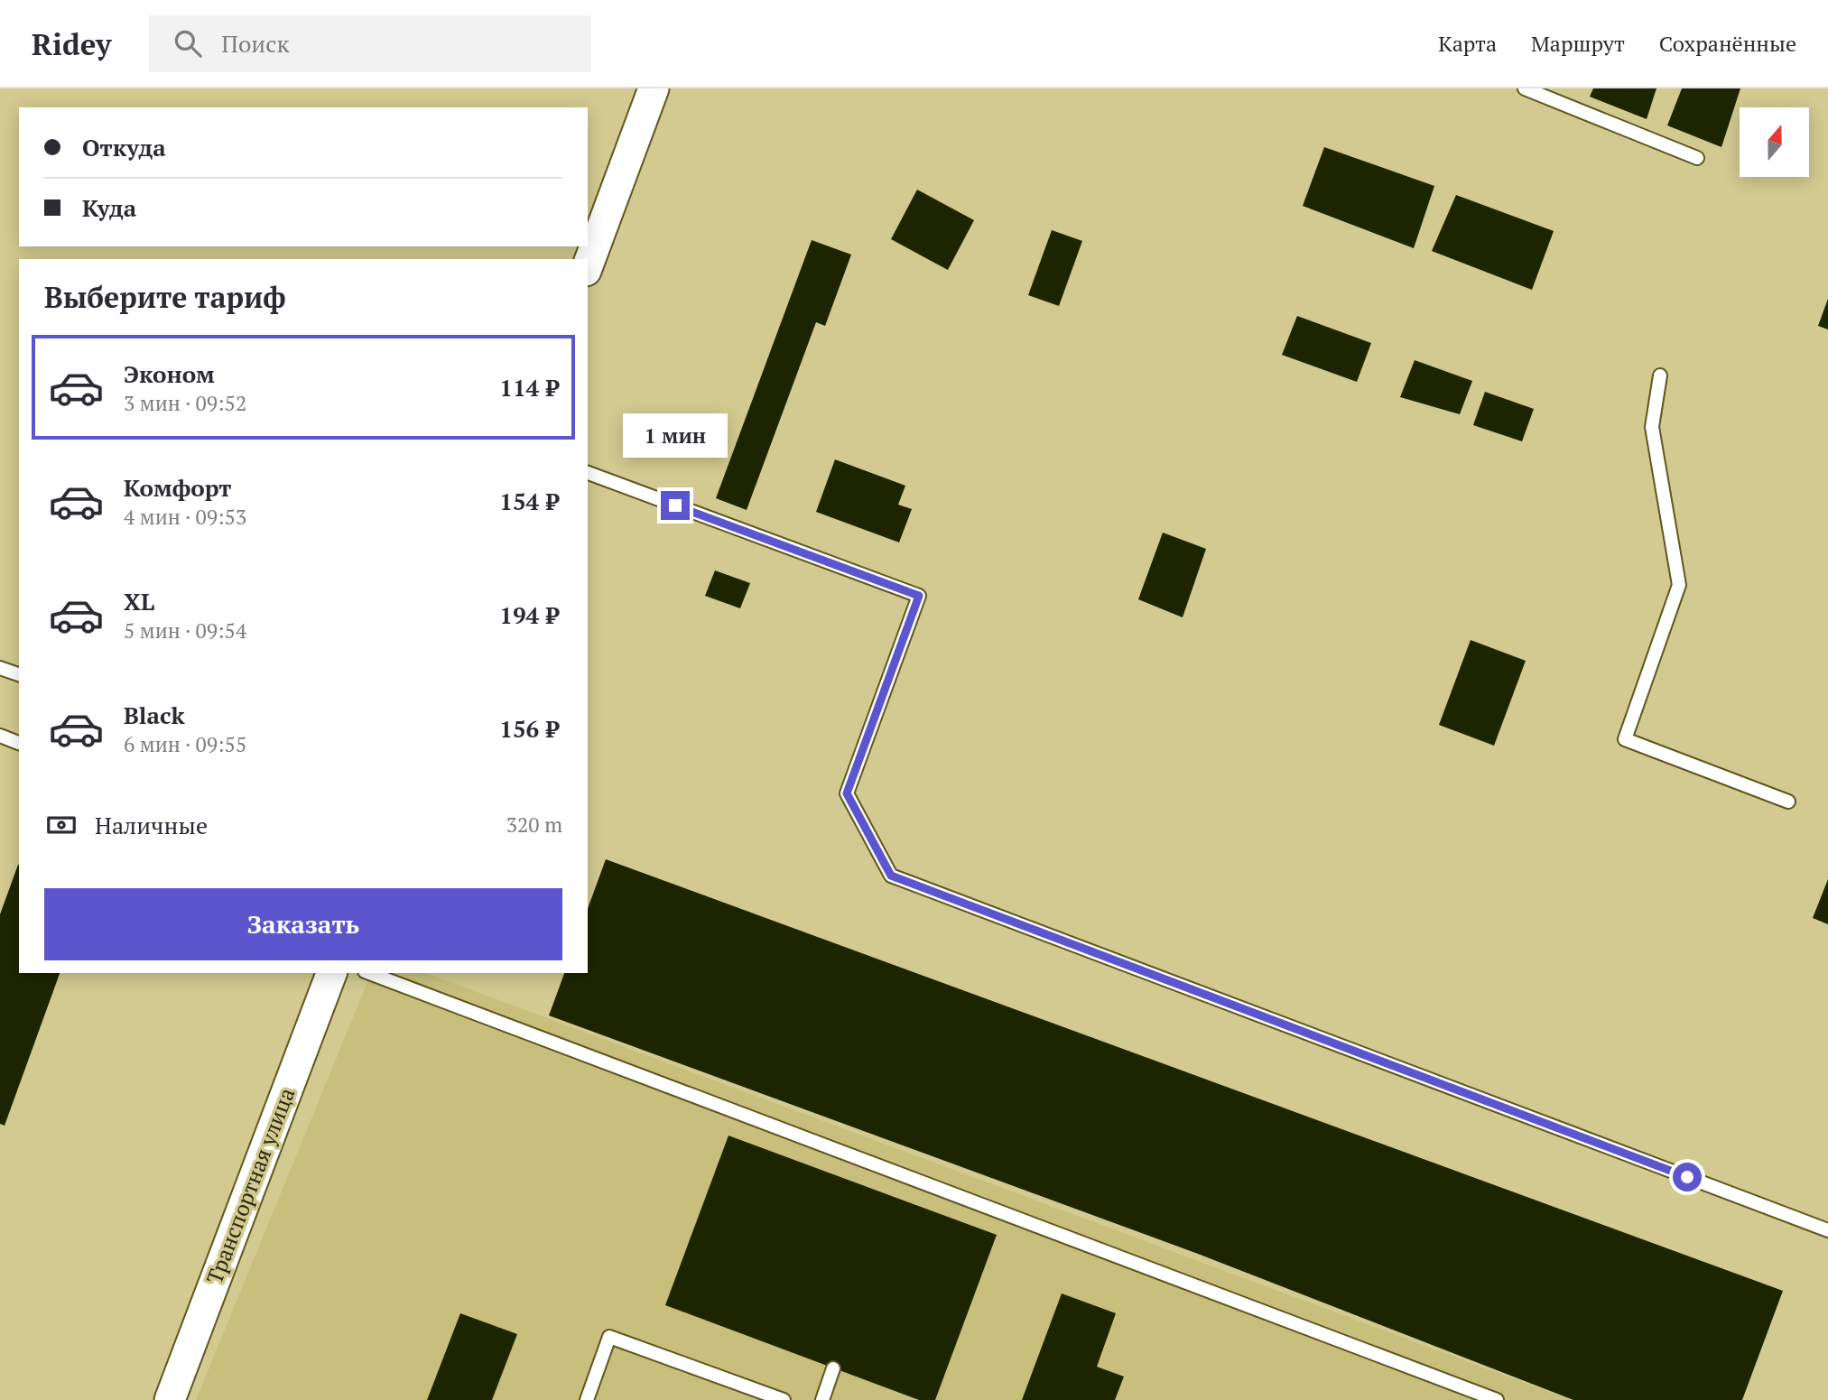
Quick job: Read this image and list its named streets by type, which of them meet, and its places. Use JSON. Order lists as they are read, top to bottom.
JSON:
{
  "streets": {
    "street": ["Транспортная улица"]
  },
  "north": "top",
  "page": {
    "header": "Ridey",
    "search": "Поиск",
    "nav": ["Карта", "Маршрут", "Сохранённые"],
    "banner": ["Откуда", "Куда"],
    "heading": "Выберите тариф",
    "list": [
      {
        "name": "Эконом",
        "note": "3 мин · 09:52",
        "value": "114 ₽"
      },
      {
        "name": "Комфорт",
        "note": "4 мин · 09:53",
        "value": "154 ₽"
      },
      {
        "name": "XL",
        "note": "5 мин · 09:54",
        "value": "194 ₽"
      },
      {
        "name": "Black",
        "note": "6 мин · 09:55",
        "value": "156 ₽"
      }
    ],
    "bubble": "1 мин",
    "pay": ["Наличные", "320 m"],
    "buttons": "Заказать"
  }
}
